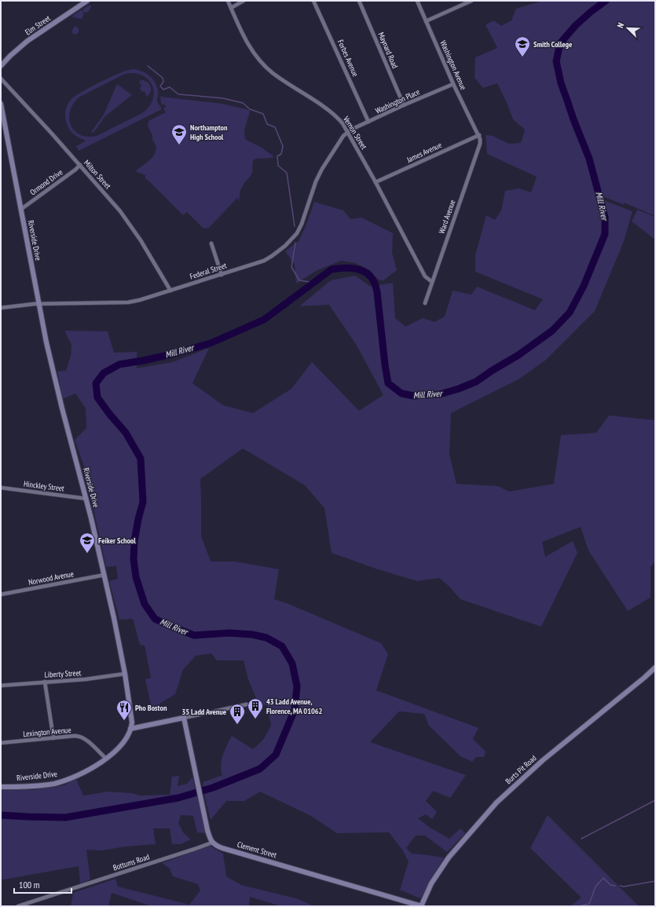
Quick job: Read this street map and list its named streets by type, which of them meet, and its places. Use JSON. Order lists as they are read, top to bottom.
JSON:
{
  "streets": {
    "street": [
      "Elm Street",
      "Maynard Road",
      "Forbes Avenue",
      "Washington Avenue",
      "Washington Place",
      "Vernon Street",
      "James Avenue",
      "Milton Street",
      "Ormond Drive",
      "Ward Avenue",
      "Riverside Drive",
      "Federal Street",
      "Hinckley Street",
      "Norwood Avenue",
      "Liberty Street",
      "Lexington Avenue",
      "Burts Pit Road",
      "Clement Street",
      "Bottums Road"
    ]
  },
  "crossings": [
    ["Maynard Road", "Washington Place"],
    ["Forbes Avenue", "Washington Place"],
    ["Washington Avenue", "Washington Place"],
    ["Washington Avenue", "James Avenue"],
    ["Washington Avenue", "Ward Avenue"],
    ["Washington Place", "Vernon Street"],
    ["Washington Place", "Federal Street"],
    ["Vernon Street", "James Avenue"],
    ["Vernon Street", "Ward Avenue"],
    ["Vernon Street", "Federal Street"],
    ["James Avenue", "Ward Avenue"],
    ["Milton Street", "Ormond Drive"],
    ["Milton Street", "Federal Street"],
    ["Ormond Drive", "Riverside Drive"],
    ["Riverside Drive", "Federal Street"],
    ["Riverside Drive", "Hinckley Street"],
    ["Riverside Drive", "Norwood Avenue"],
    ["Riverside Drive", "Liberty Street"],
    ["Riverside Drive", "Lexington Avenue"],
    ["Burts Pit Road", "Clement Street"],
    ["Clement Street", "Bottums Road"]
  ],
  "water": ["Mill River"],
  "places": {
    "school or university": ["Smith College", "Northampton High School", "Feiker School"],
    "building": ["43 Ladd Avenue, Florence, MA 01062", "35 Ladd Avenue"],
    "restaurant": ["Pho Boston"]
  },
  "scale_bar": "100 m",
  "north": "top left"
}
